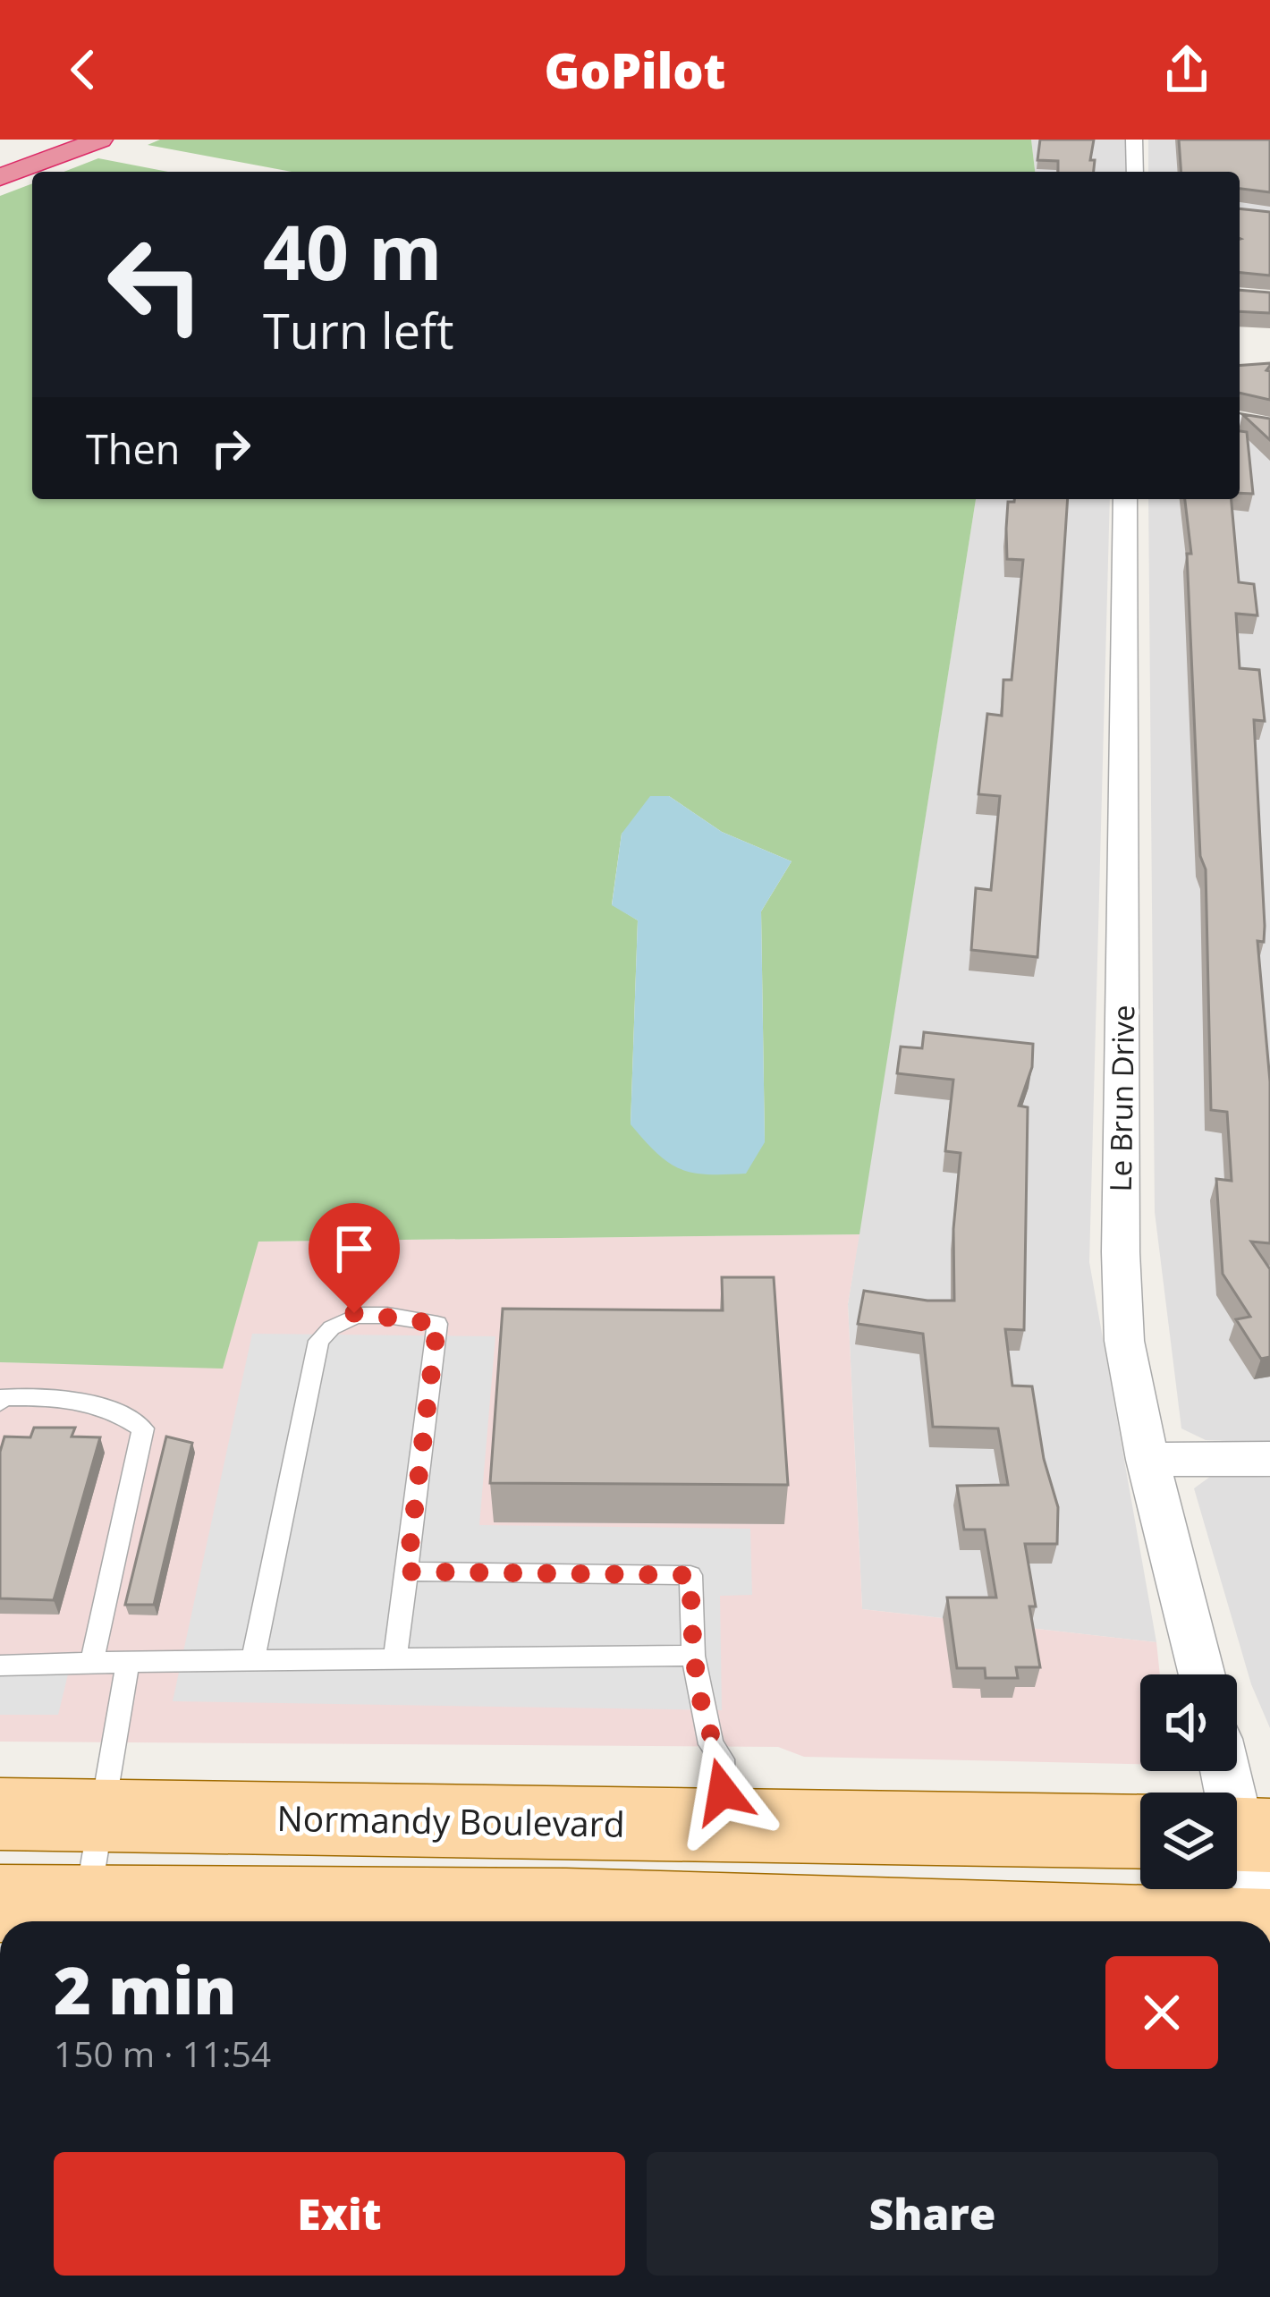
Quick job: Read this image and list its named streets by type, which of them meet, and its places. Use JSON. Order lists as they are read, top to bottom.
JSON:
{
  "streets": {
    "main road": ["Normandy Boulevard"],
    "street": ["Le Brun Drive"]
  },
  "page": {
    "header": "GoPilot",
    "turn": ["40 m", "Turn left"],
    "then": "Then",
    "heading": ["2 min", "150 m · 11:54"],
    "buttons": ["Exit", "Share"]
  }
}
